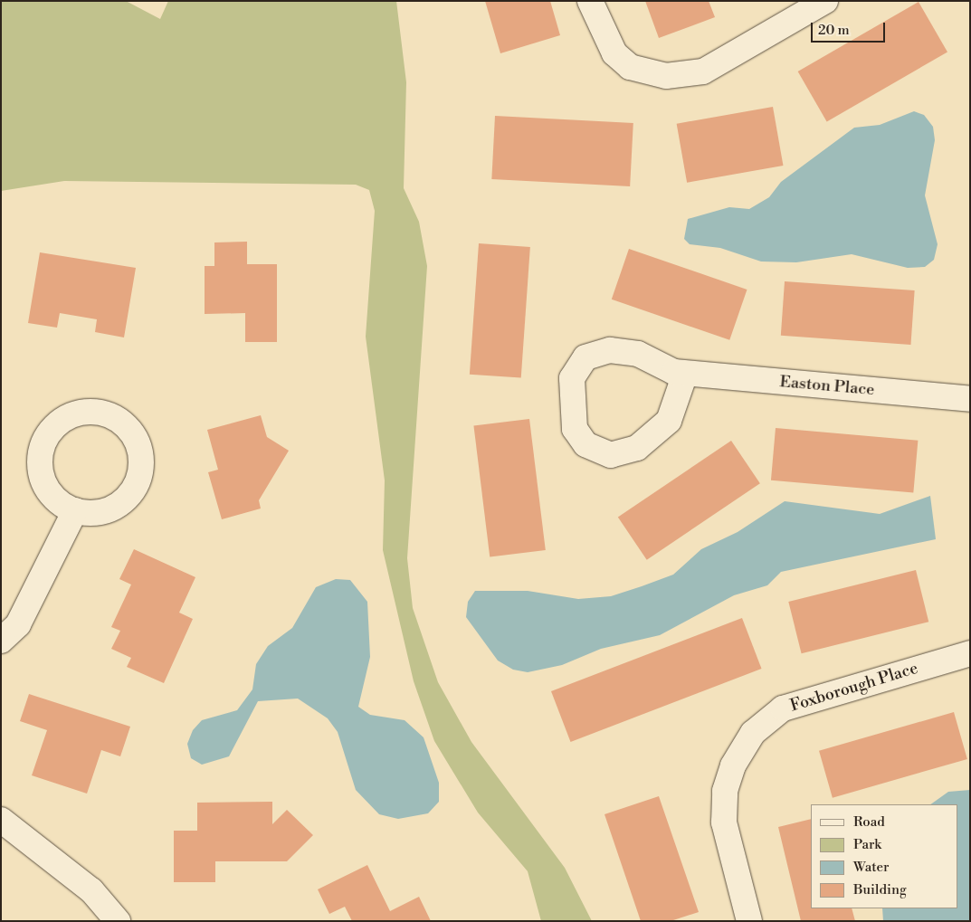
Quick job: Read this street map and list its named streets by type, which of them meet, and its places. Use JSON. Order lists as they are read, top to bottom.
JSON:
{
  "streets": {
    "street": ["Easton Place", "Foxborough Place"]
  },
  "legend": [
    "Road",
    "Park",
    "Water",
    "Building"
  ],
  "scale_bar": "20 m"
}
